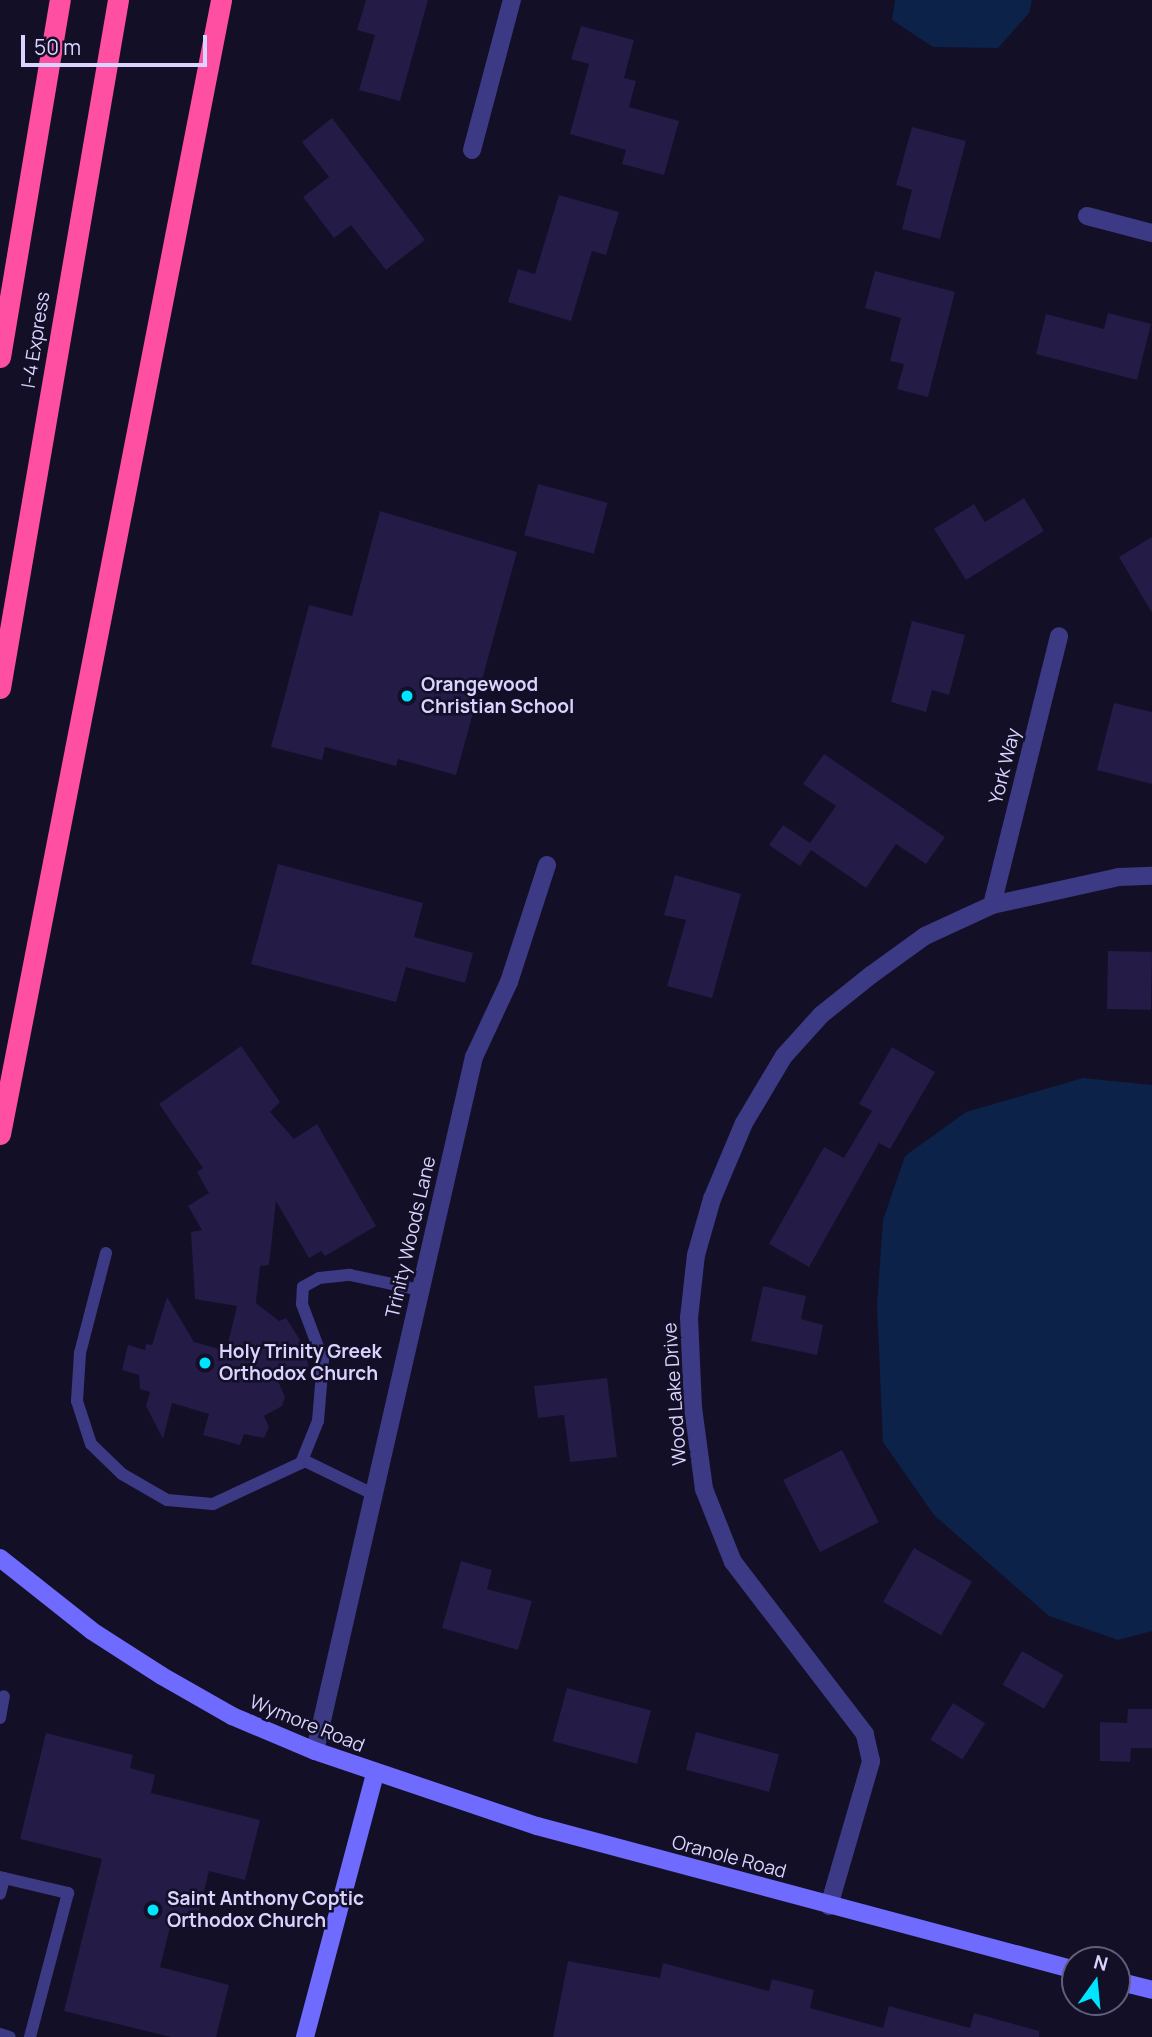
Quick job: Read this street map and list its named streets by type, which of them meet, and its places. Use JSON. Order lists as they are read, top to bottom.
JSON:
{
  "streets": {
    "highway": ["I-4 Express"],
    "street": [
      "York Way",
      "Trinity Woods Lane",
      "Wood Lake Drive",
      "Wymore Road",
      "Oranole Road"
    ]
  },
  "crossings": [
    ["York Way", "Wood Lake Drive"],
    ["Trinity Woods Lane", "Wymore Road"],
    ["Wood Lake Drive", "Oranole Road"],
    ["Wymore Road", "Oranole Road"]
  ],
  "places": ["Orangewood Christian School", "Holy Trinity Greek Orthodox Church", "Saint Anthony Coptic Orthodox Church"],
  "scale_bar": "50 m",
  "north": "top"
}
